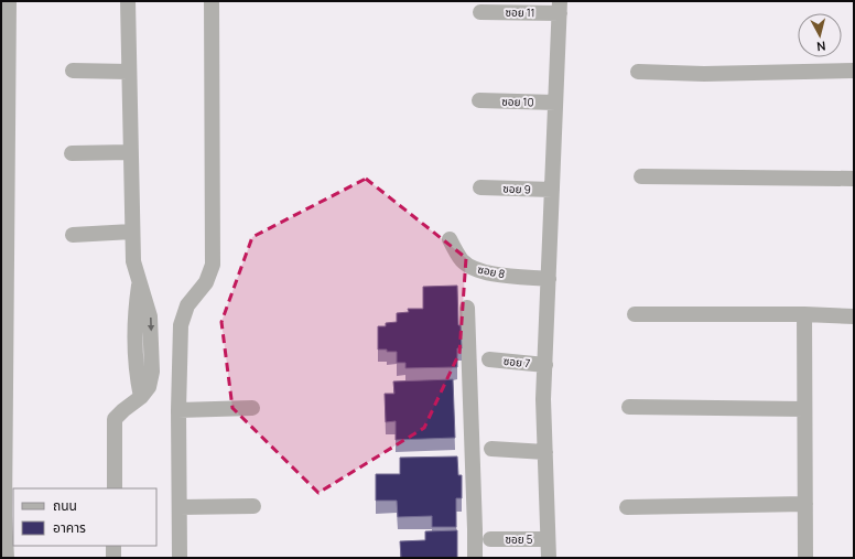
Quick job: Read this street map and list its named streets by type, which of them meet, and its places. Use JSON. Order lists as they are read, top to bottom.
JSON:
{
  "streets": {
    "street": [
      "ซอย 11",
      "ซอย 10",
      "ซอย 9",
      "ซอย 8",
      "ซอย 7",
      "ซอย 5"
    ]
  },
  "legend": ["ถนน", "อาคาร"],
  "north": "bottom"
}
